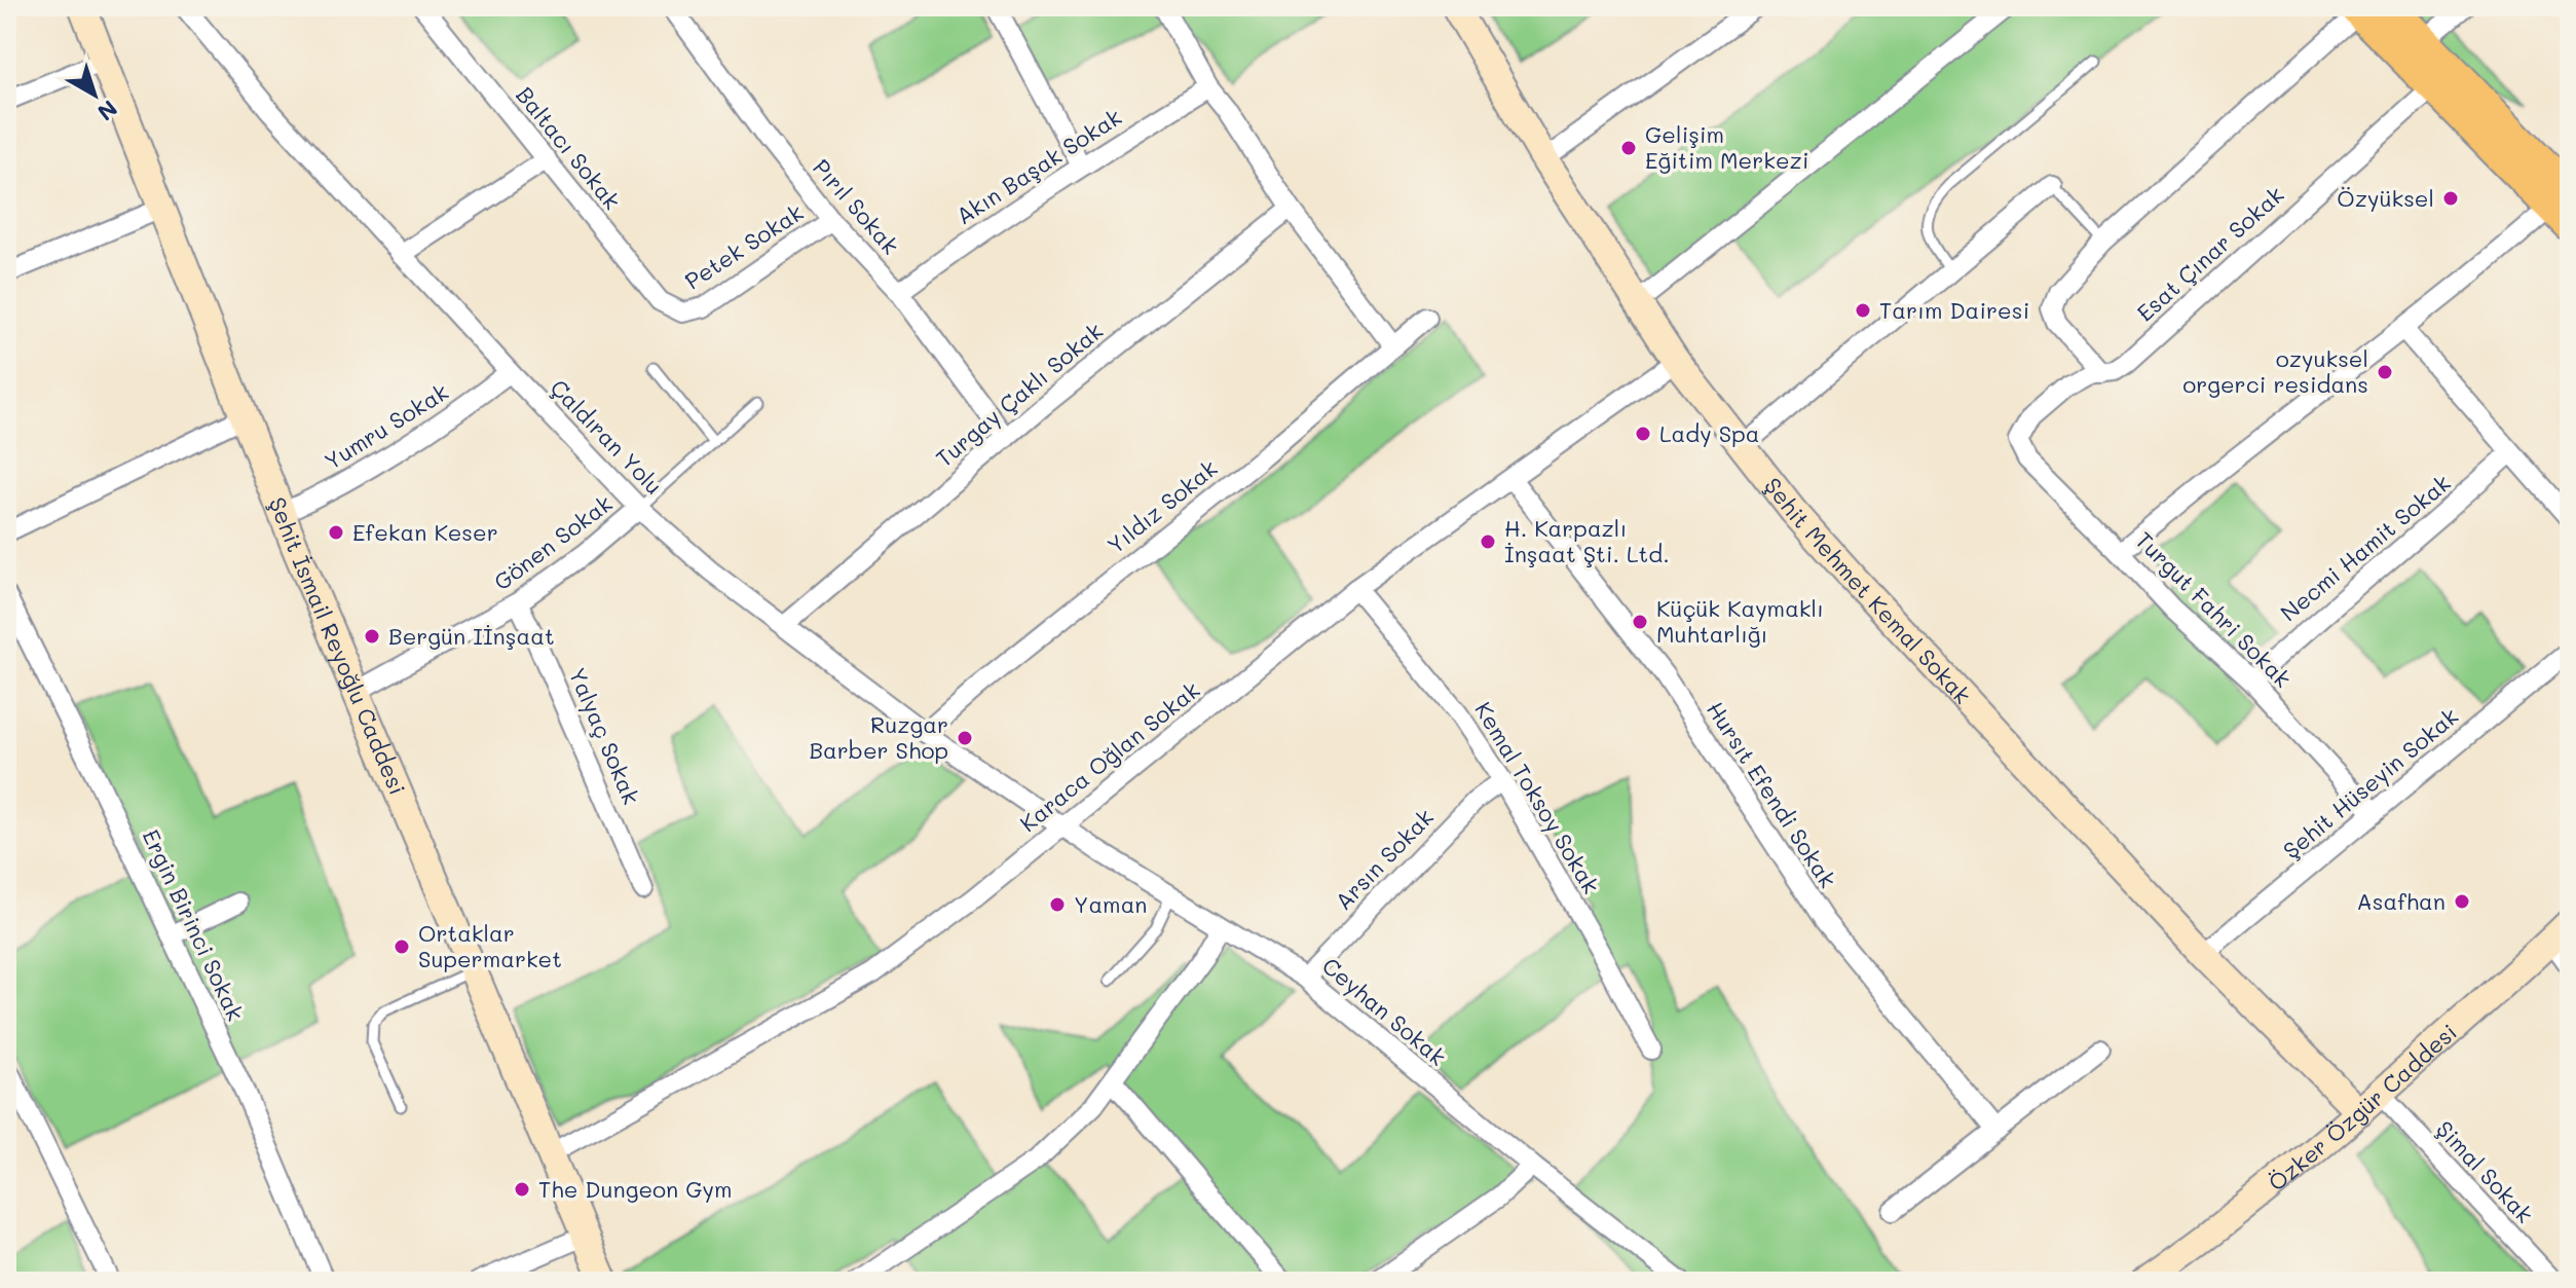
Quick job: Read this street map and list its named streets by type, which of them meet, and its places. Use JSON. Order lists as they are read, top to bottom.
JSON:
{
  "streets": {
    "street": [
      "Baltacı Sokak",
      "Akın Başak Sokak",
      "Pırıl Sokak",
      "Petek Sokak",
      "Esat Çınar Sokak",
      "Turgay Çaklı Sokak",
      "Yumru Sokak",
      "Çaldıran Yolu",
      "Yıldız Sokak",
      "Gönen Sokak",
      "Necmi Hamit Sokak",
      "Şehit Mehmet Kemal Sokak",
      "Turgut Fahri Sokak",
      "Şehit İsmail Reyoğlu Caddesi",
      "Yalyaç Sokak",
      "Karaca Oğlan Sokak",
      "Şehit Hüseyin Sokak",
      "Hursıt Efendi Sokak",
      "Kemal Toksoy Sokak",
      "Arsın Sokak",
      "Ergin Birinci Sokak",
      "Ceyhan Sokak",
      "Özker Özgür Caddesi",
      "Şimal Sokak"
    ]
  },
  "crossings": [
    ["Baltacı Sokak", "Petek Sokak"],
    ["Akın Başak Sokak", "Pırıl Sokak"],
    ["Pırıl Sokak", "Petek Sokak"],
    ["Pırıl Sokak", "Turgay Çaklı Sokak"],
    ["Esat Çınar Sokak", "Turgut Fahri Sokak"],
    ["Turgay Çaklı Sokak", "Çaldıran Yolu"],
    ["Yumru Sokak", "Çaldıran Yolu"],
    ["Yumru Sokak", "Şehit İsmail Reyoğlu Caddesi"],
    ["Çaldıran Yolu", "Yıldız Sokak"],
    ["Çaldıran Yolu", "Gönen Sokak"],
    ["Çaldıran Yolu", "Karaca Oğlan Sokak"],
    ["Çaldıran Yolu", "Ceyhan Sokak"],
    ["Gönen Sokak", "Şehit İsmail Reyoğlu Caddesi"],
    ["Gönen Sokak", "Yalyaç Sokak"],
    ["Necmi Hamit Sokak", "Turgut Fahri Sokak"],
    ["Şehit Mehmet Kemal Sokak", "Karaca Oğlan Sokak"],
    ["Şehit Mehmet Kemal Sokak", "Şehit Hüseyin Sokak"],
    ["Şehit Mehmet Kemal Sokak", "Özker Özgür Caddesi"],
    ["Turgut Fahri Sokak", "Şehit Hüseyin Sokak"],
    ["Şehit İsmail Reyoğlu Caddesi", "Karaca Oğlan Sokak"],
    ["Karaca Oğlan Sokak", "Hursıt Efendi Sokak"],
    ["Karaca Oğlan Sokak", "Kemal Toksoy Sokak"],
    ["Karaca Oğlan Sokak", "Ceyhan Sokak"],
    ["Kemal Toksoy Sokak", "Arsın Sokak"],
    ["Arsın Sokak", "Ceyhan Sokak"],
    ["Özker Özgür Caddesi", "Şimal Sokak"]
  ],
  "places": [
    "Gelişim Eğitim Merkezi",
    "Özyüksel",
    "Tarım Dairesi",
    "ozyuksel orgerci residans",
    "Lady Spa",
    "Efekan Keser",
    "H. Karpazlı İnşaat Şti. Ltd.",
    "Küçük Kaymaklı Muhtarlığı",
    "Bergün Iİnşaat",
    "Ruzgar Barber Shop",
    "Asafhan",
    "Yaman",
    "Ortaklar Supermarket",
    "The Dungeon Gym"
  ],
  "north": "bottom right"
}
